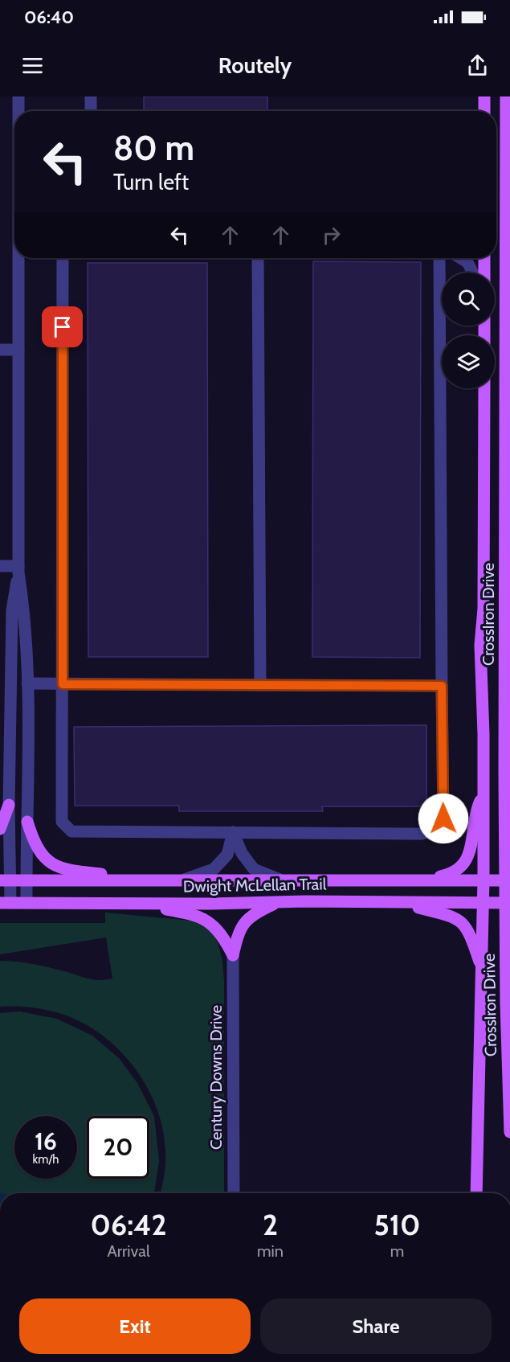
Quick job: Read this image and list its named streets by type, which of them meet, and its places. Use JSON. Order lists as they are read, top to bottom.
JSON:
{
  "streets": {
    "main road": ["CrossIron Drive", "Dwight McLellan Trail"],
    "street": ["Century Downs Drive"]
  },
  "crossings": [
    ["CrossIron Drive", "Dwight McLellan Trail"]
  ],
  "page": {
    "status": "06:40",
    "header": "Routely",
    "turn": ["80 m", "Turn left"],
    "speed": "16 km/h",
    "limit": "20",
    "eta": [
      "06:42",
      "Arrival",
      "2",
      "min",
      "510",
      "m"
    ],
    "buttons": ["Exit", "Share"]
  }
}
